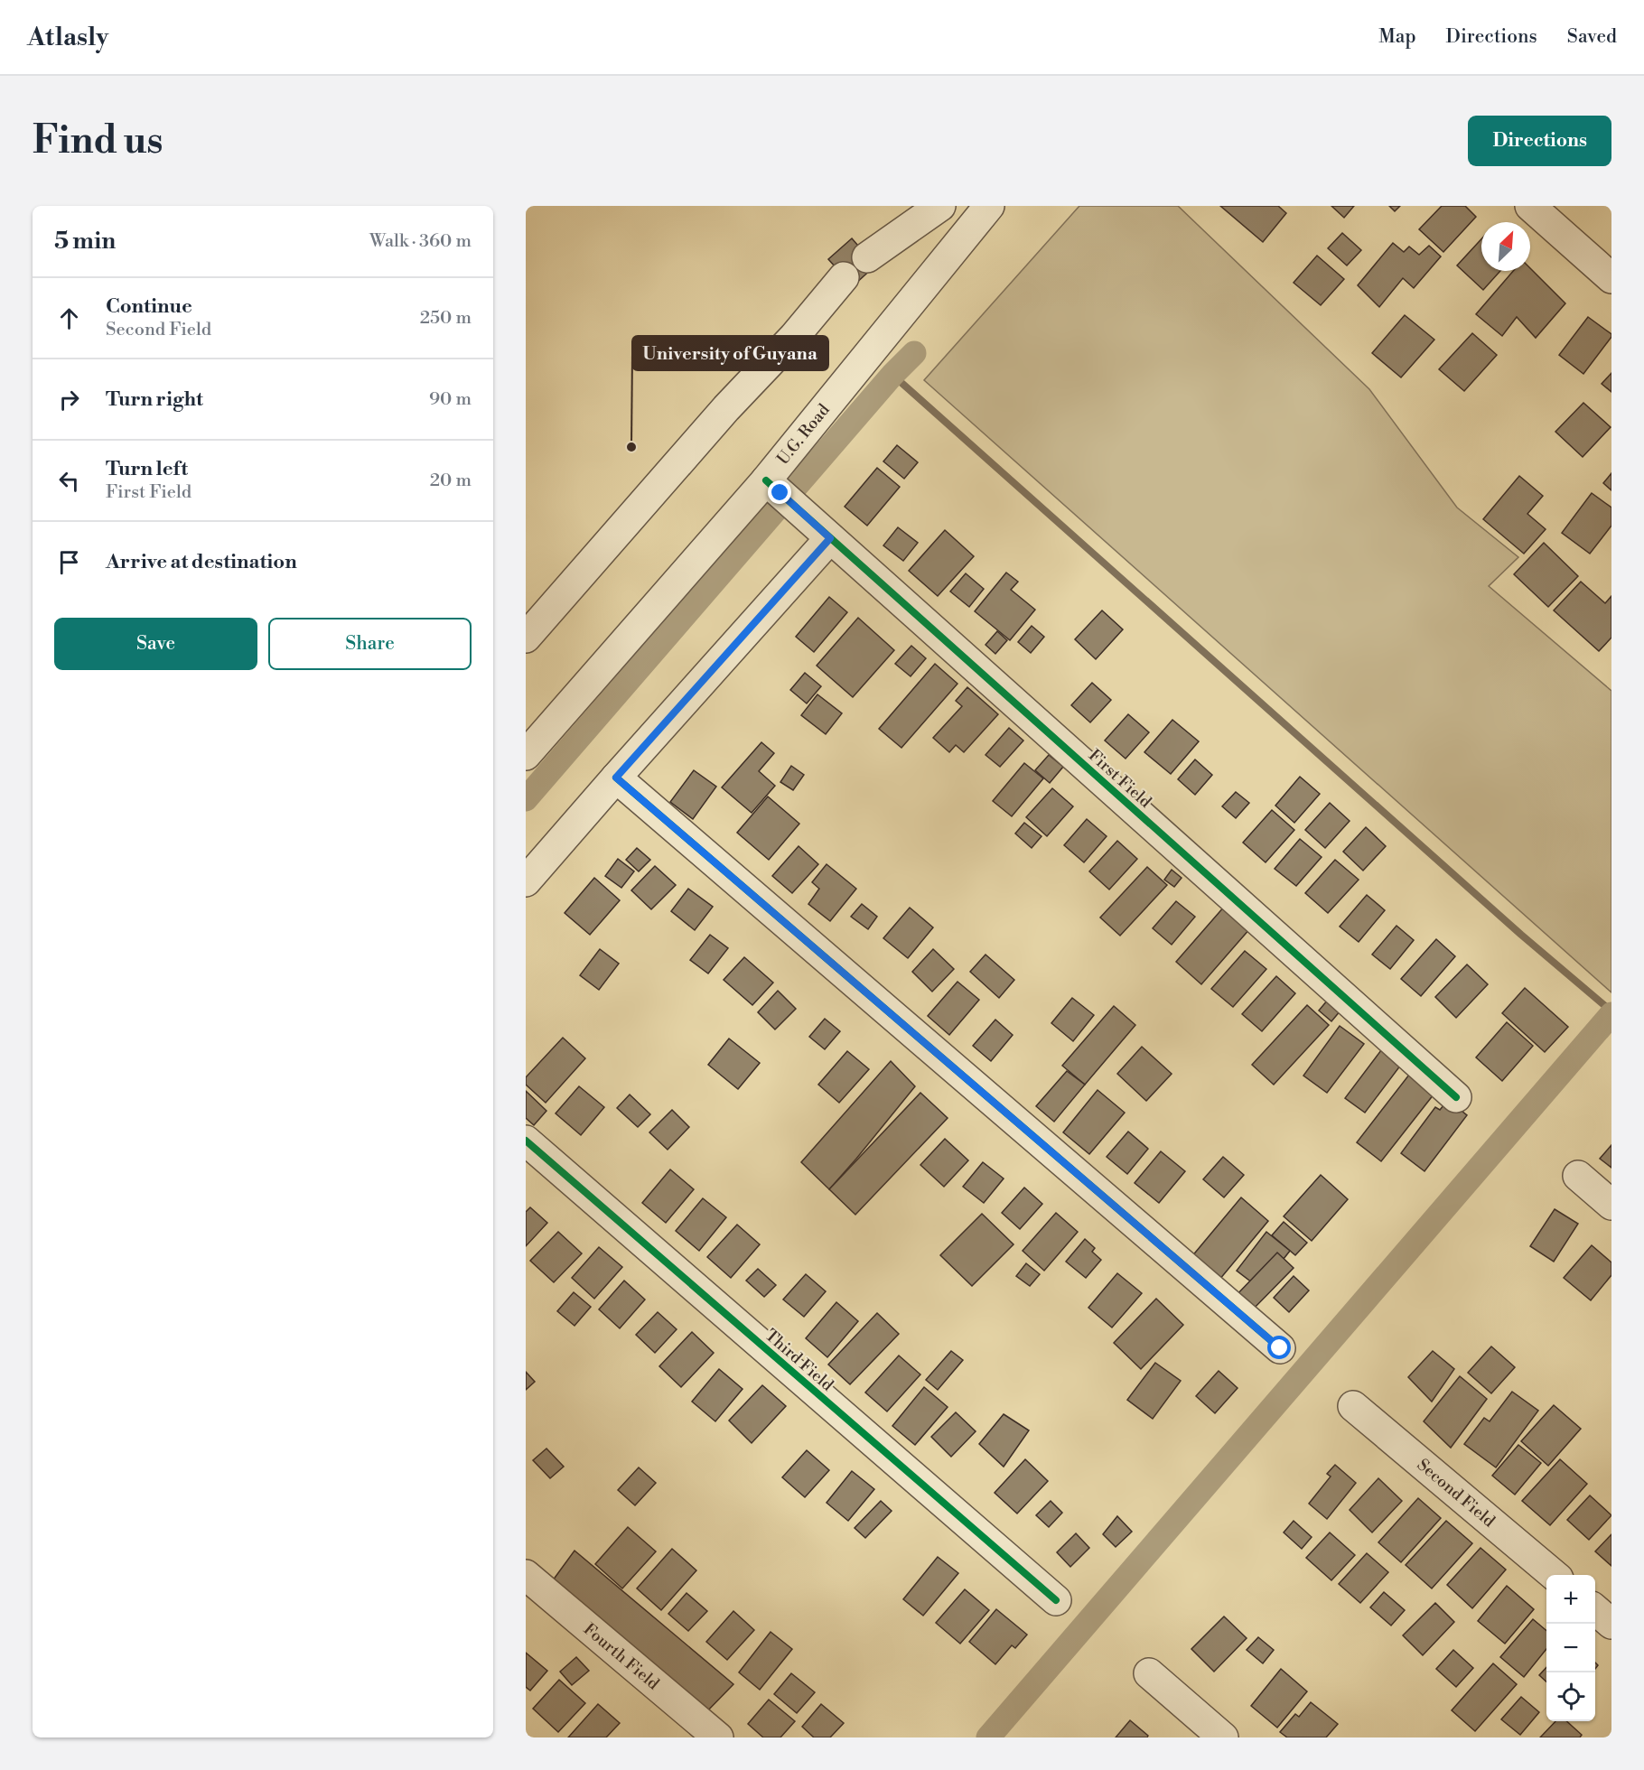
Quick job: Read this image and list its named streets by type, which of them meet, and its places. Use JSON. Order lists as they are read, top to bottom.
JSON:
{
  "streets": {
    "street": [
      "U.G. Road",
      "First Field",
      "Third Field",
      "Second Field",
      "Fourth Field"
    ]
  },
  "crossings": [
    ["U.G. Road", "First Field"]
  ],
  "places": ["University of Guyana"],
  "north": "top right",
  "page": {
    "header": "Atlasly",
    "nav": ["Map", "Directions", "Saved"],
    "buttons": [
      "Directions",
      ["Save", "Share"]
    ],
    "title": "Find us",
    "heading": ["5 min", "Walk · 360 m"],
    "list": [
      ["Continue", "Second Field", "250 m"],
      ["Turn right", "90 m"],
      ["Turn left", "First Field", "20 m"],
      "Arrive at destination"
    ],
    "map_buttons": ["+", "−"]
  }
}
